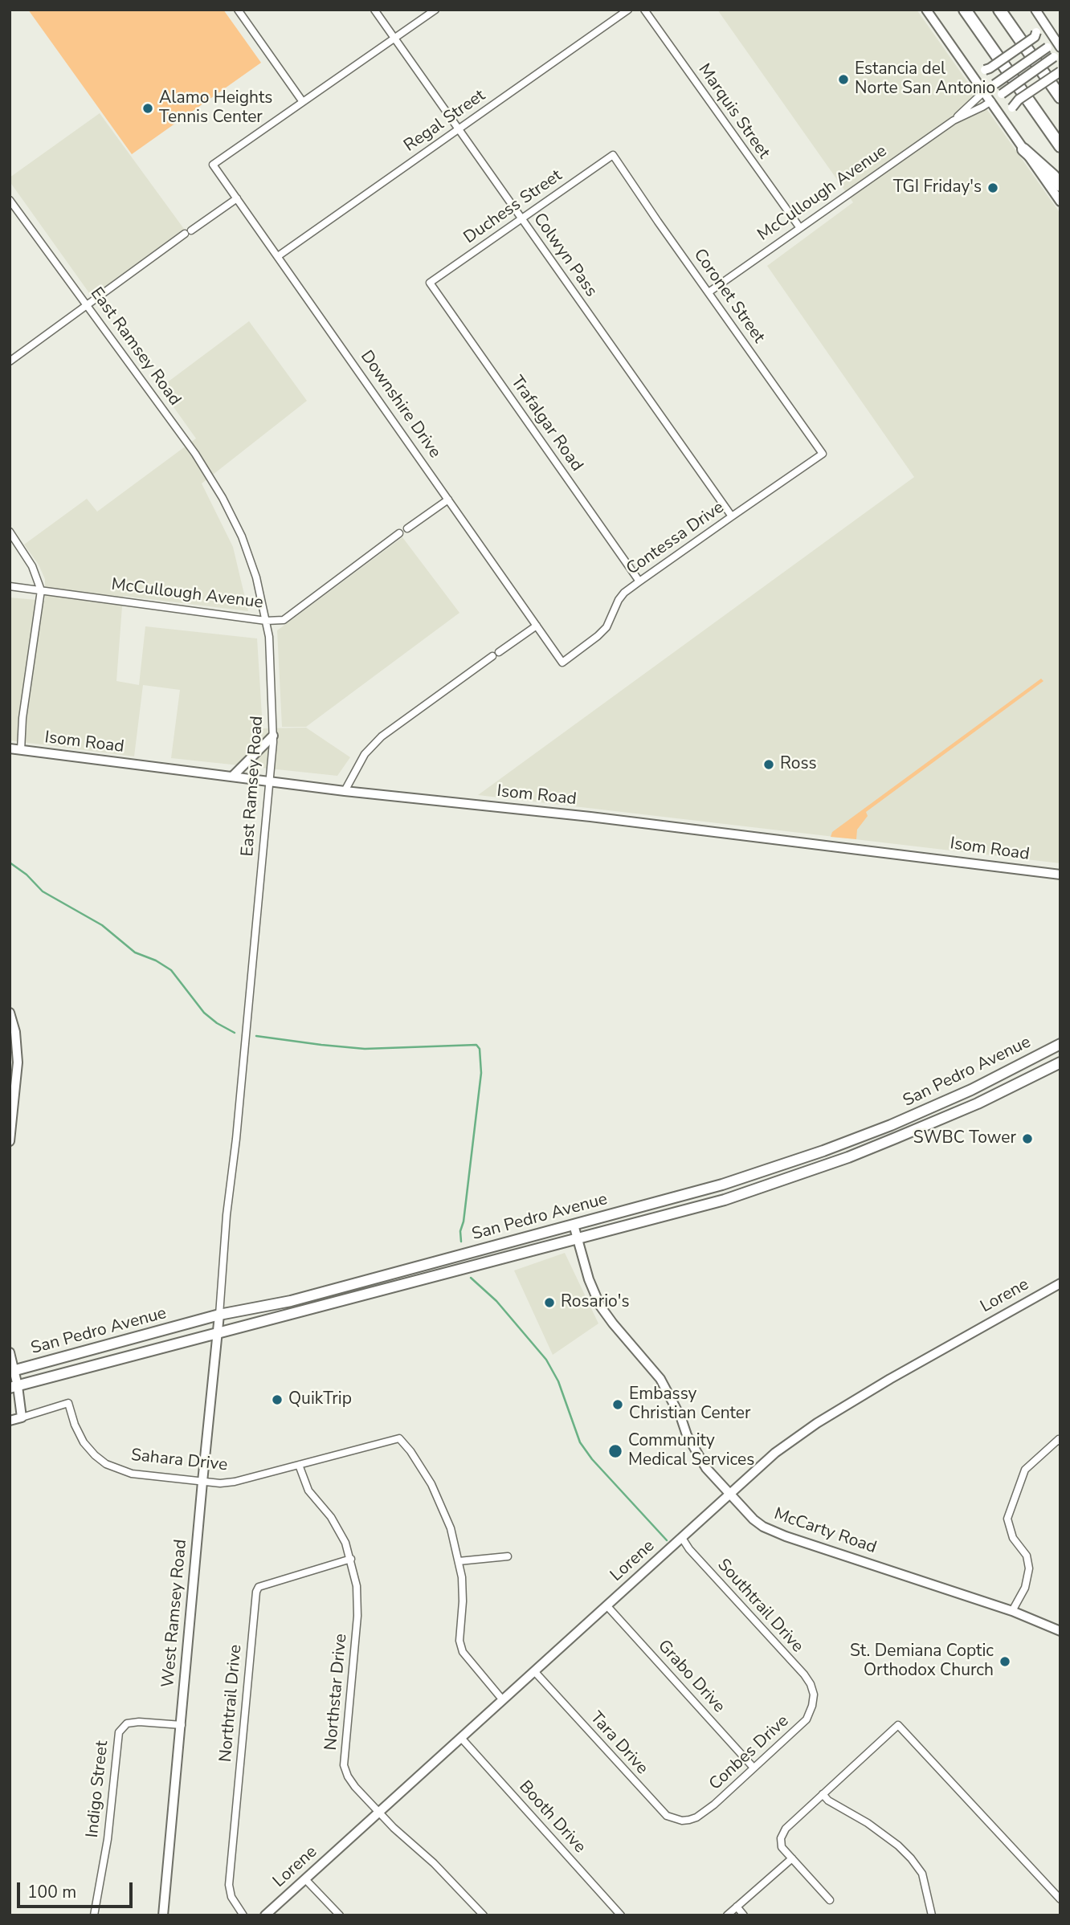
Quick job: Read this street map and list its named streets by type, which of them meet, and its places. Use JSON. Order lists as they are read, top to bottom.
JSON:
{
  "streets": {
    "main road": ["San Pedro Avenue"],
    "street": [
      "Marquis Street",
      "Regal Street",
      "McCullough Avenue",
      "Duchess Street",
      "Colwyn Pass",
      "Coronet Street",
      "East Ramsey Road",
      "Downshire Drive",
      "Trafalgar Road",
      "Contessa Drive",
      "Isom Road",
      "Lorene",
      "Sahara Drive",
      "McCarty Road",
      "Southtrail Drive",
      "West Ramsey Road",
      "Grabo Drive",
      "Northstar Drive",
      "Northtrail Drive",
      "Tara Drive",
      "Conbes Drive",
      "Indigo Street",
      "Booth Drive"
    ]
  },
  "crossings": [
    ["Marquis Street", "McCullough Avenue"],
    ["Regal Street", "Colwyn Pass"],
    ["Regal Street", "Downshire Drive"],
    ["McCullough Avenue", "Coronet Street"],
    ["McCullough Avenue", "East Ramsey Road"],
    ["Duchess Street", "Colwyn Pass"],
    ["Duchess Street", "Coronet Street"],
    ["Duchess Street", "Trafalgar Road"],
    ["Colwyn Pass", "Contessa Drive"],
    ["Coronet Street", "Contessa Drive"],
    ["East Ramsey Road", "Isom Road"],
    ["East Ramsey Road", "San Pedro Avenue"],
    ["East Ramsey Road", "West Ramsey Road"],
    ["Downshire Drive", "Contessa Drive"],
    ["Trafalgar Road", "Contessa Drive"],
    ["San Pedro Avenue", "McCarty Road"],
    ["San Pedro Avenue", "West Ramsey Road"],
    ["Lorene", "McCarty Road"],
    ["Lorene", "Southtrail Drive"],
    ["Lorene", "Grabo Drive"],
    ["Lorene", "Northstar Drive"],
    ["Lorene", "Tara Drive"],
    ["Lorene", "Booth Drive"],
    ["Sahara Drive", "West Ramsey Road"],
    ["Sahara Drive", "Northstar Drive"],
    ["Southtrail Drive", "Conbes Drive"],
    ["West Ramsey Road", "Indigo Street"],
    ["Grabo Drive", "Conbes Drive"],
    ["Northstar Drive", "Northtrail Drive"],
    ["Tara Drive", "Conbes Drive"]
  ],
  "places": [
    "Estancia del Norte San Antonio",
    "Alamo Heights Tennis Center",
    "TGI Friday's",
    "Ross",
    "SWBC Tower",
    "Rosario's",
    "QuikTrip",
    "Embassy Christian Center",
    "Community Medical Services",
    "St. Demiana Coptic Orthodox Church"
  ],
  "scale_bar": "100 m"
}
